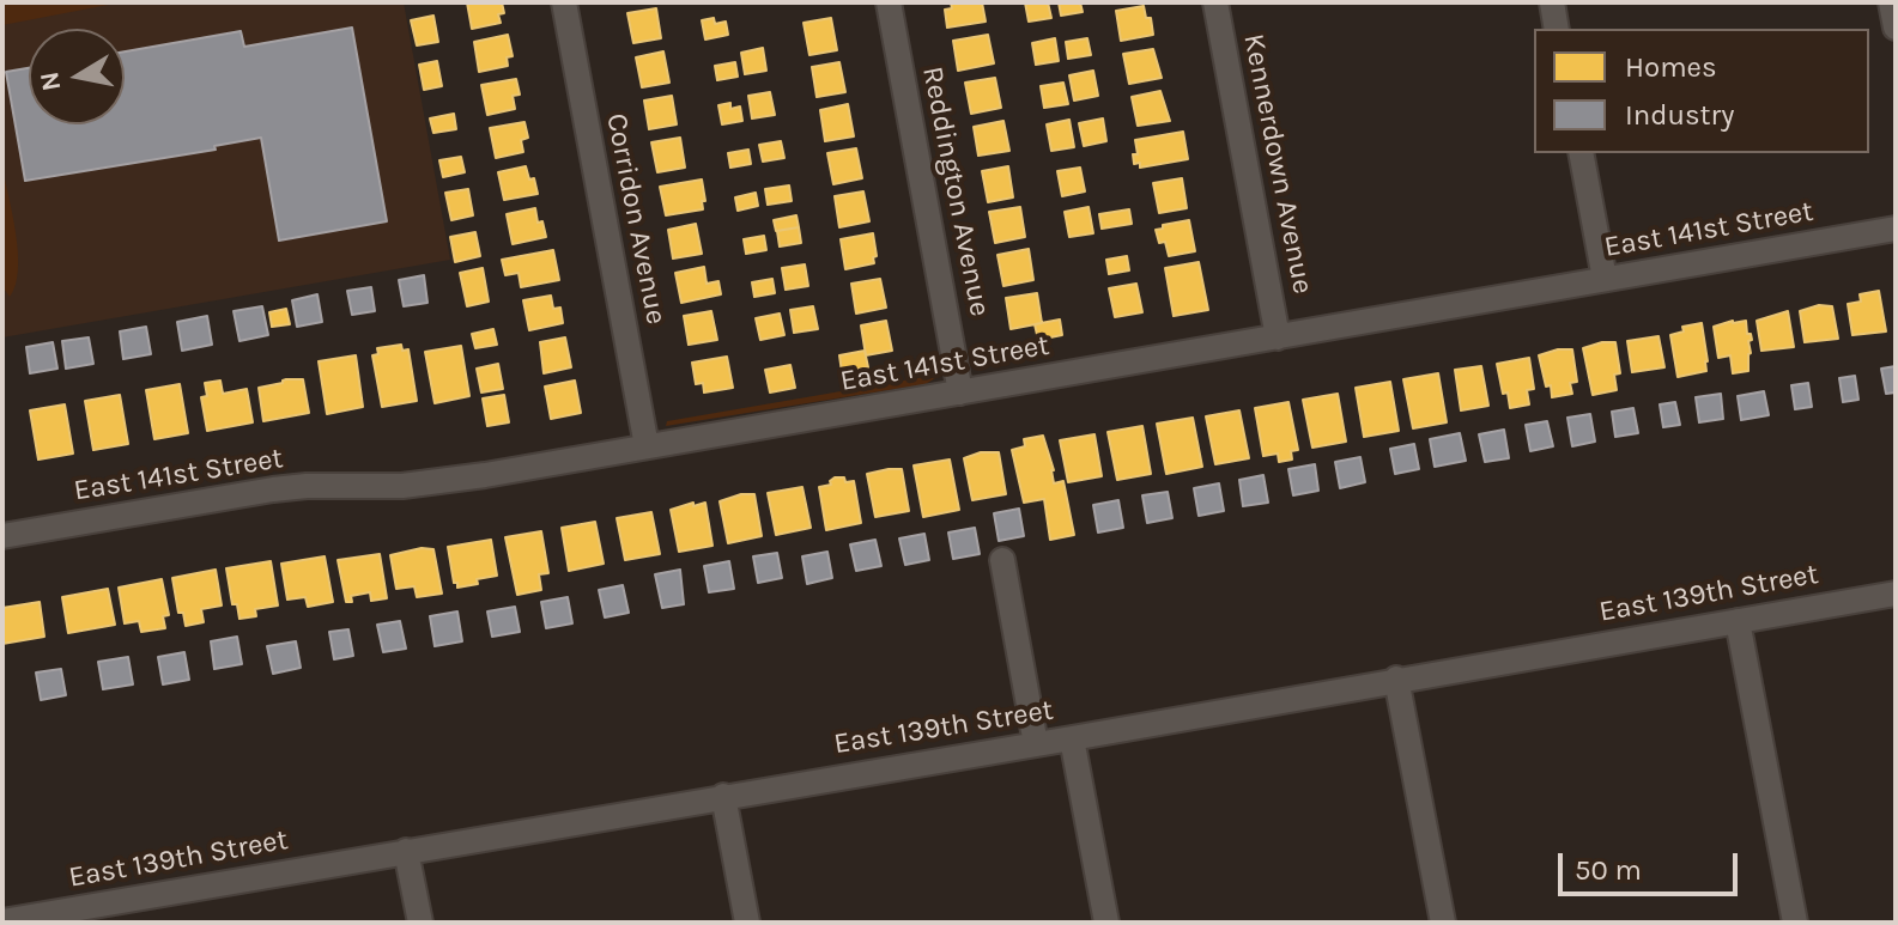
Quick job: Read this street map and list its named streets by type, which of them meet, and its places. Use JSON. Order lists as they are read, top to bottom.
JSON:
{
  "streets": {
    "street": [
      "Kennerdown Avenue",
      "Reddington Avenue",
      "Corridon Avenue",
      "East 141st Street",
      "East 139th Street"
    ]
  },
  "crossings": [
    ["Kennerdown Avenue", "East 141st Street"],
    ["Reddington Avenue", "East 141st Street"],
    ["Corridon Avenue", "East 141st Street"]
  ],
  "legend": ["Homes", "Industry"],
  "scale_bar": "50 m",
  "north": "left"
}
